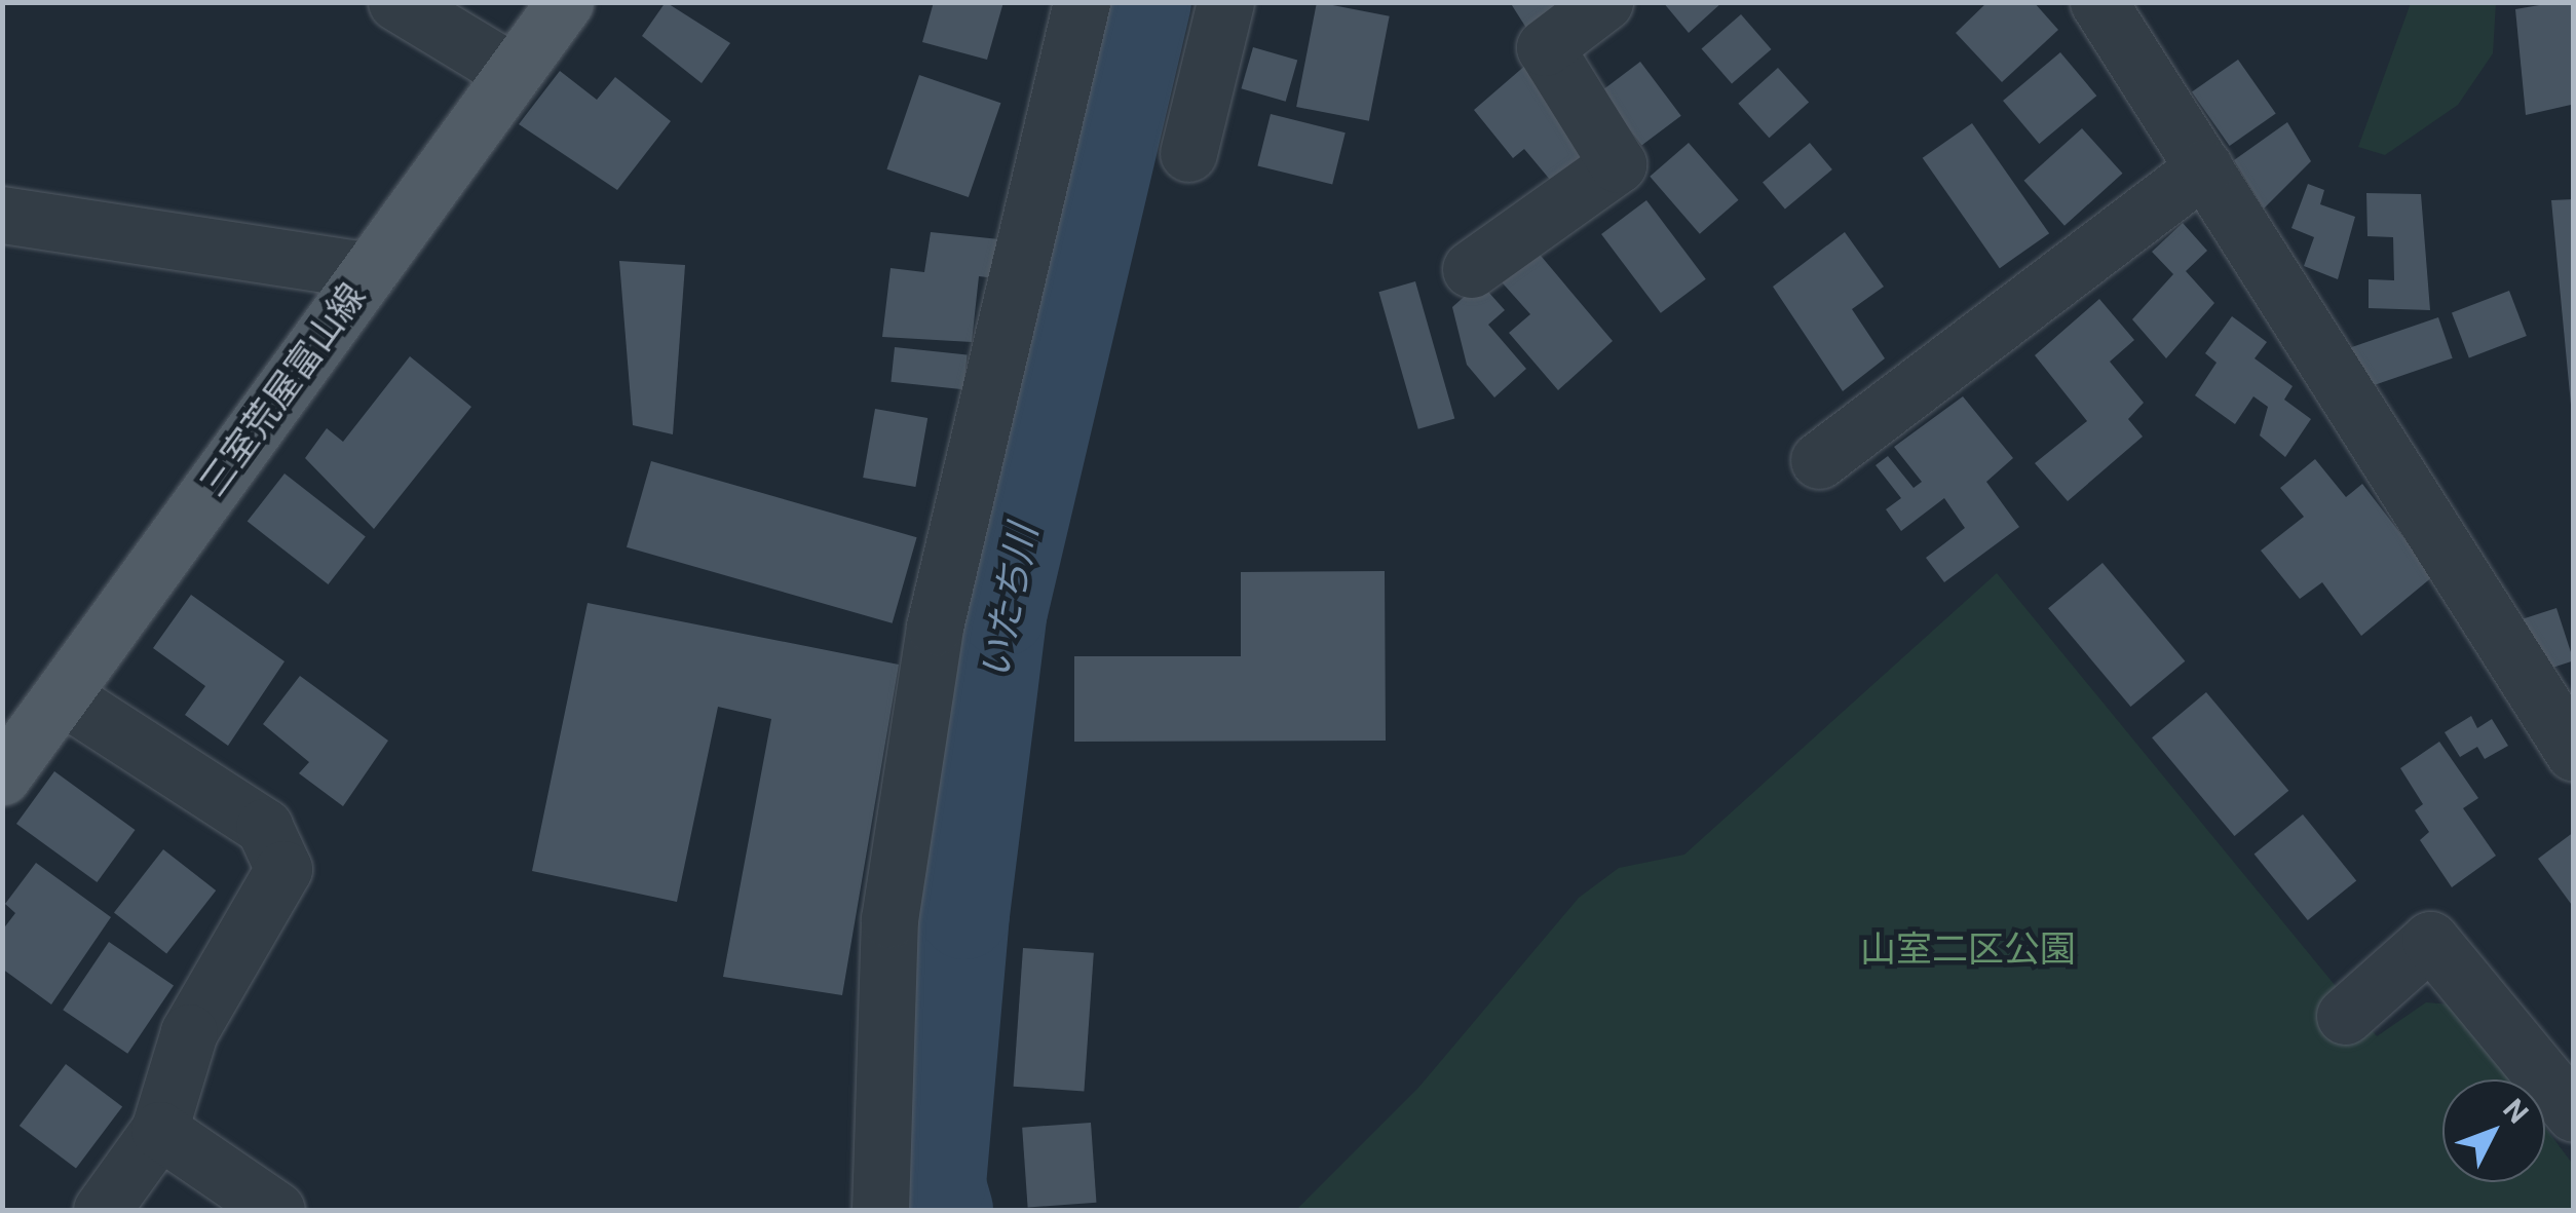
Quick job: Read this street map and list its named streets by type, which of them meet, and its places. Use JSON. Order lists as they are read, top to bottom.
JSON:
{
  "streets": {
    "main road": ["三室荒屋富山線"]
  },
  "water": ["いたち川"],
  "parks": ["山室二区公園"],
  "north": "top right"
}
